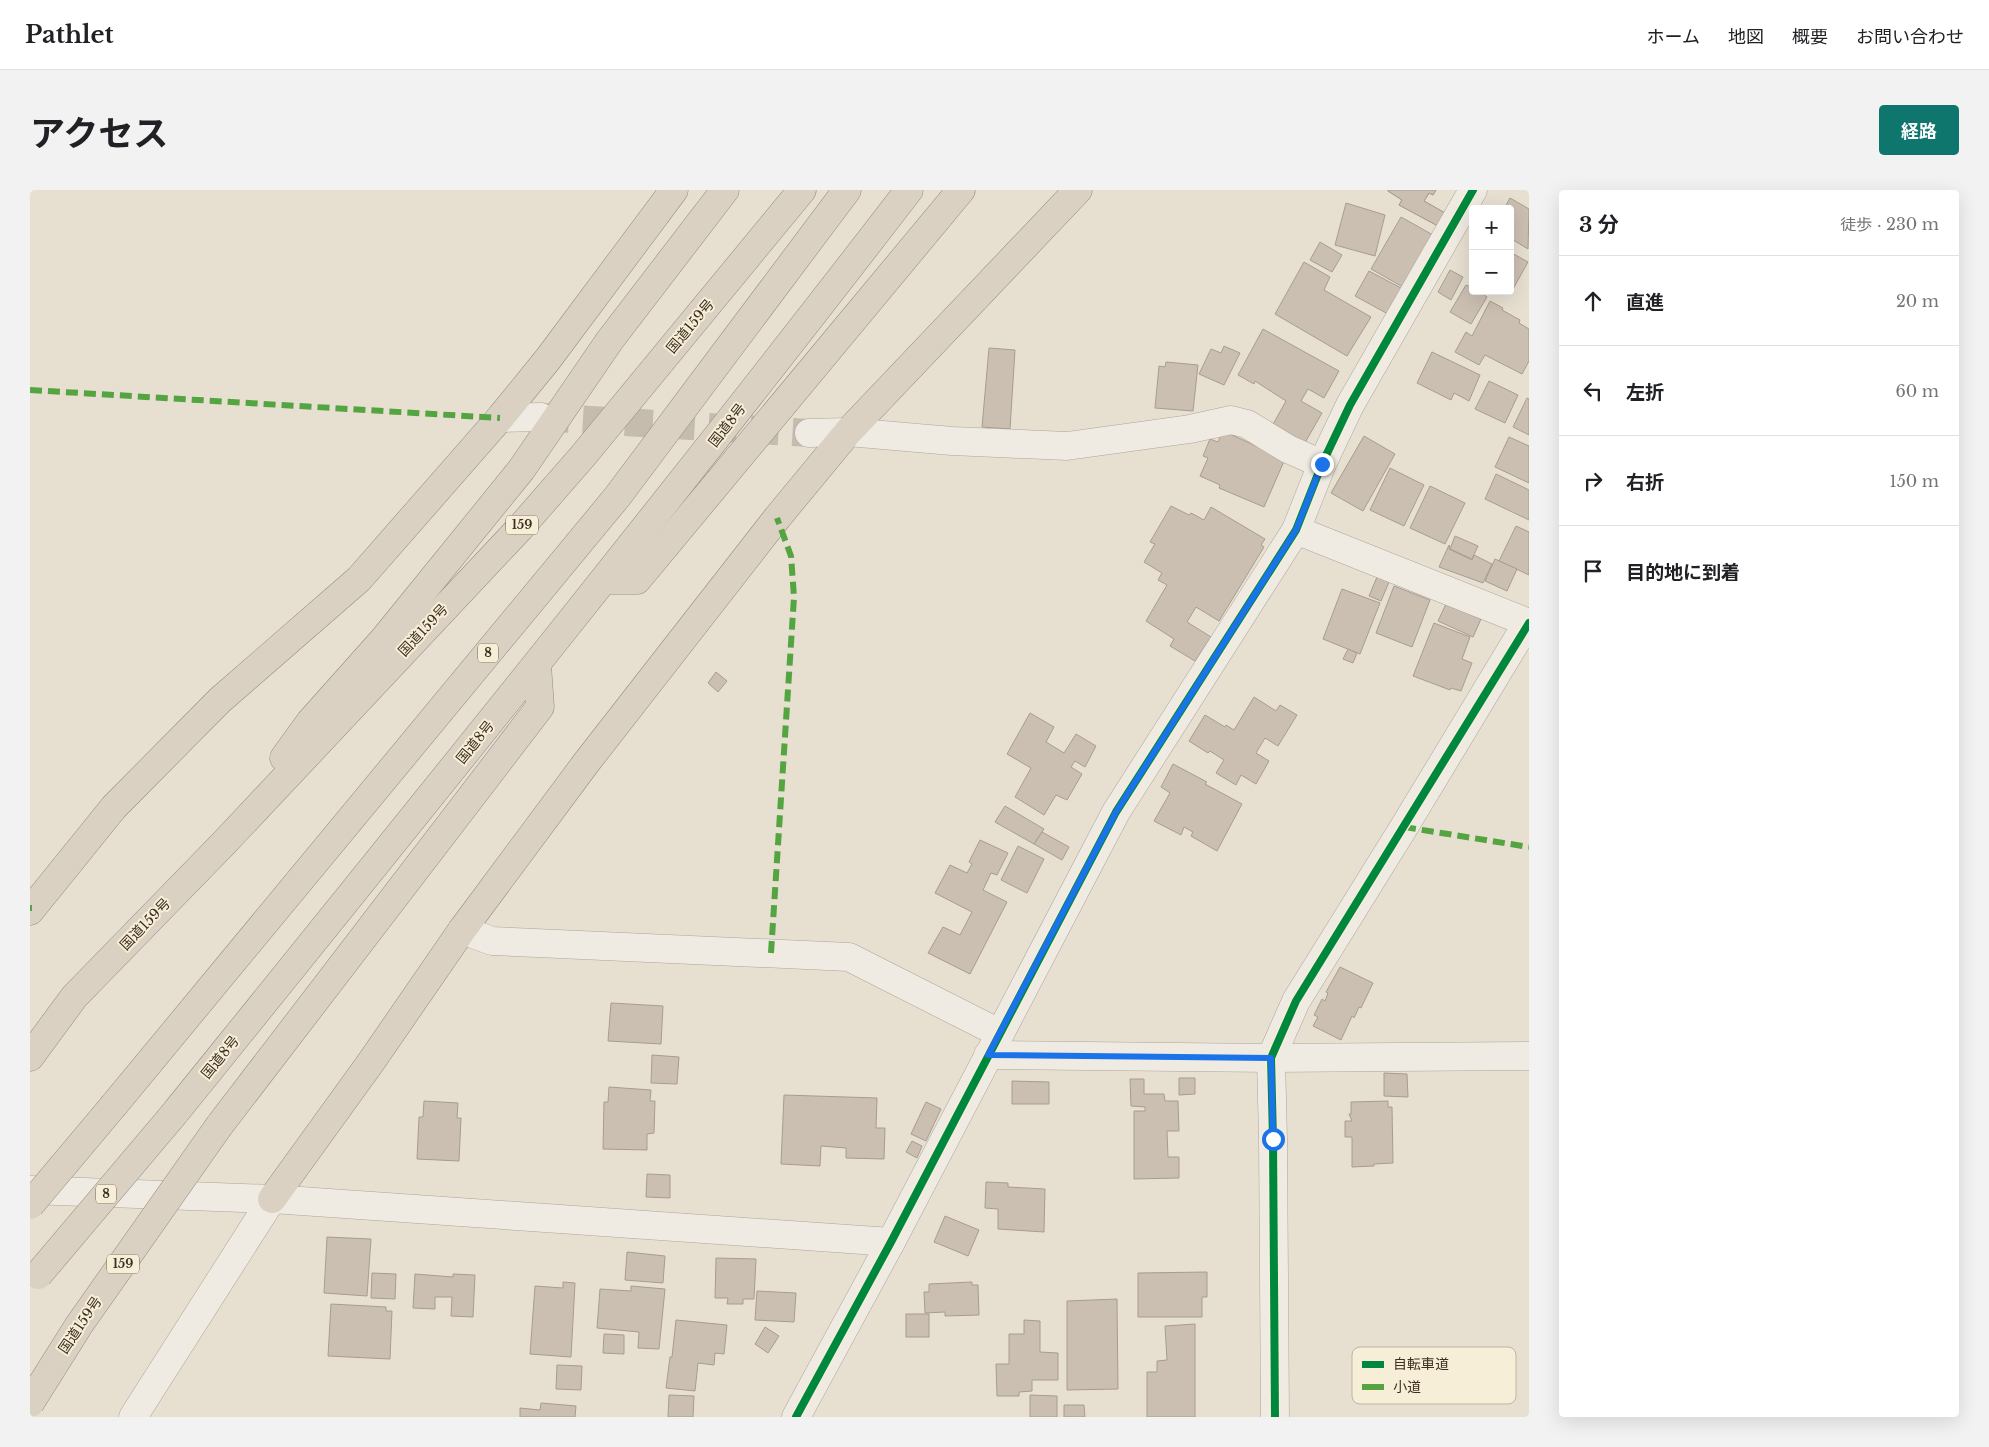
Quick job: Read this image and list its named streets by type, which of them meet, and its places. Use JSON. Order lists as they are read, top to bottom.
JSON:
{
  "streets": {
    "highway": [
      "国道159号",
      "国道8号",
      "159",
      "8"
    ]
  },
  "crossings": [
    ["国道159号", "国道8号"]
  ],
  "legend": ["自転車道", "小道"],
  "page": {
    "header": "Pathlet",
    "nav": [
      "ホーム",
      "地図",
      "概要",
      "お問い合わせ"
    ],
    "title": "アクセス",
    "buttons": "経路",
    "heading": ["3 分", "徒歩 · 230 m"],
    "map_buttons": ["+", "−"],
    "list": [
      ["直進", "20 m"],
      ["左折", "60 m"],
      ["右折", "150 m"],
      "目的地に到着"
    ]
  }
}
